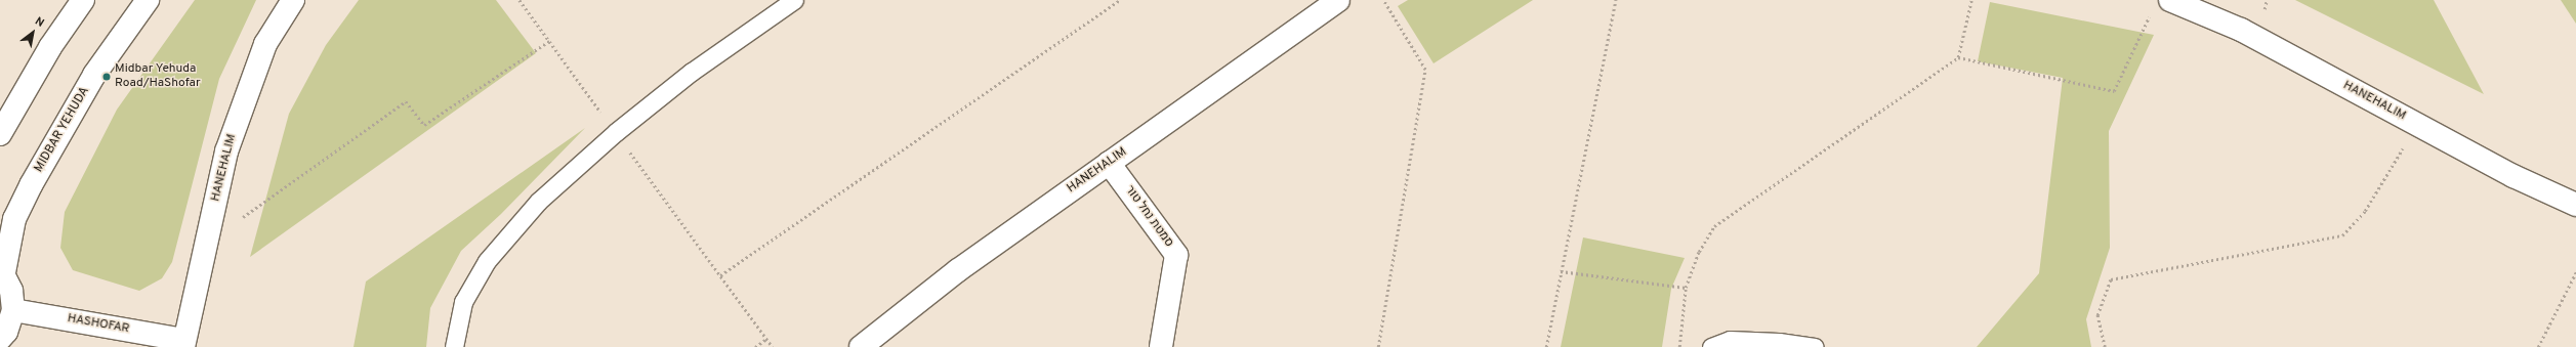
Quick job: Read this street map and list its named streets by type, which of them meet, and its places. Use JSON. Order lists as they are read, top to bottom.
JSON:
{
  "streets": {
    "street": [
      "HANEHALIM",
      "MIDBAR YEHUDA",
      "סמטת נחל טור",
      "HASHOFAR"
    ]
  },
  "crossings": [
    ["HANEHALIM", "סמטת נחל טור"],
    ["HANEHALIM", "HASHOFAR"]
  ],
  "places": ["Midbar Yehuda Road/HaShofar"],
  "north": "top right"
}
